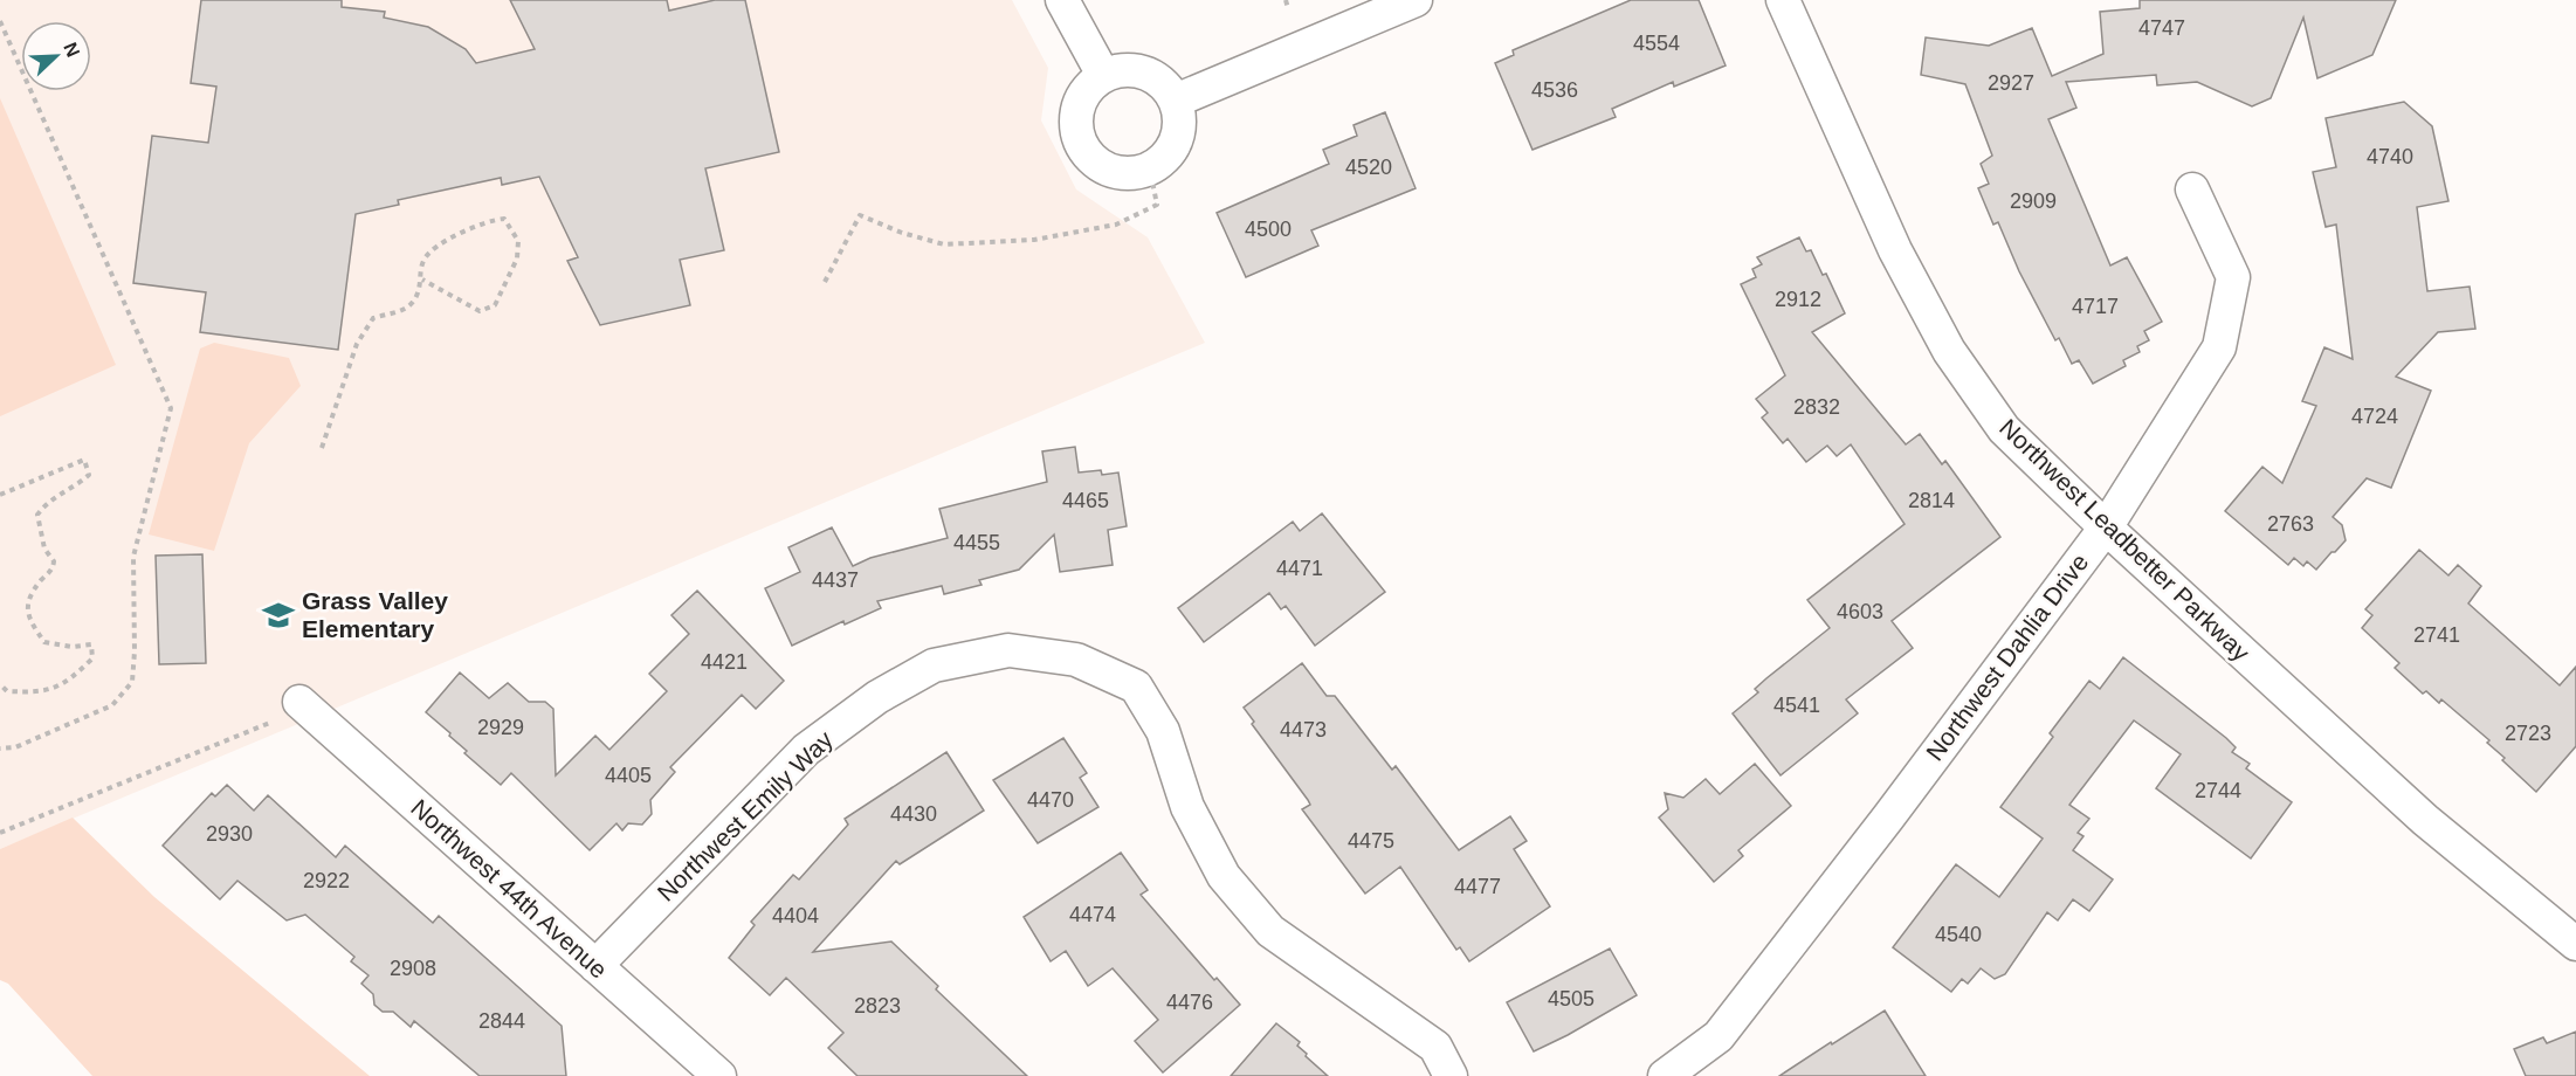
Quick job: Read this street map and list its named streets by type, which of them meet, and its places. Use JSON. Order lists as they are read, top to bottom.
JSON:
{
  "streets": {
    "street": [
      "Northwest Leadbetter Parkway",
      "Northwest Dahlia Drive",
      "Northwest Emily Way",
      "Northwest 44th Avenue"
    ]
  },
  "crossings": [
    ["Northwest Leadbetter Parkway", "Northwest Dahlia Drive"],
    ["Northwest Emily Way", "Northwest 44th Avenue"]
  ],
  "places": {
    "school or university": ["Grass Valley Elementary"]
  },
  "house_numbers": [
    "4747",
    "4554",
    "2927",
    "4536",
    "4740",
    "4520",
    "2909",
    "4500",
    "2912",
    "4717",
    "2832",
    "4724",
    "4465",
    "2814",
    "2763",
    "4455",
    "4471",
    "4437",
    "4603",
    "2741",
    "4421",
    "4541",
    "2929",
    "4473",
    "2723",
    "4405",
    "2744",
    "4470",
    "4430",
    "2930",
    "4475",
    "2922",
    "4477",
    "4474",
    "4404",
    "4540",
    "2908",
    "4505",
    "4476",
    "2823",
    "2844"
  ],
  "north": "top right"
}
